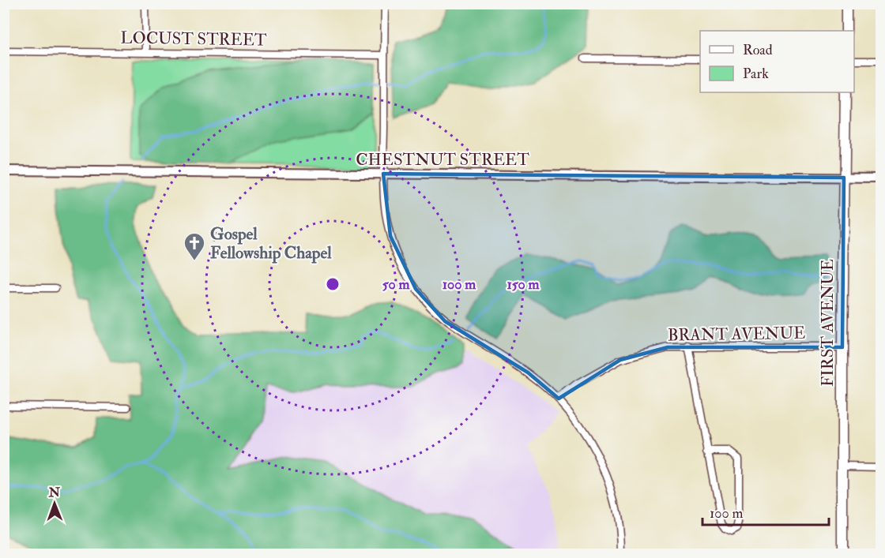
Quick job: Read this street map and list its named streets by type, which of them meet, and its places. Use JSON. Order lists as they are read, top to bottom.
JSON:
{
  "streets": {
    "main road": ["FIRST AVENUE"],
    "street": ["LOCUST STREET", "CHESTNUT STREET", "BRANT AVENUE"]
  },
  "crossings": [
    ["CHESTNUT STREET", "FIRST AVENUE"],
    ["FIRST AVENUE", "BRANT AVENUE"]
  ],
  "places": {
    "church": ["Gospel Fellowship Chapel"]
  },
  "legend": ["Road", "Park"],
  "scale_bar": "100 m",
  "north": "top",
  "rings": ["50 m", "100 m", "150 m"]
}
